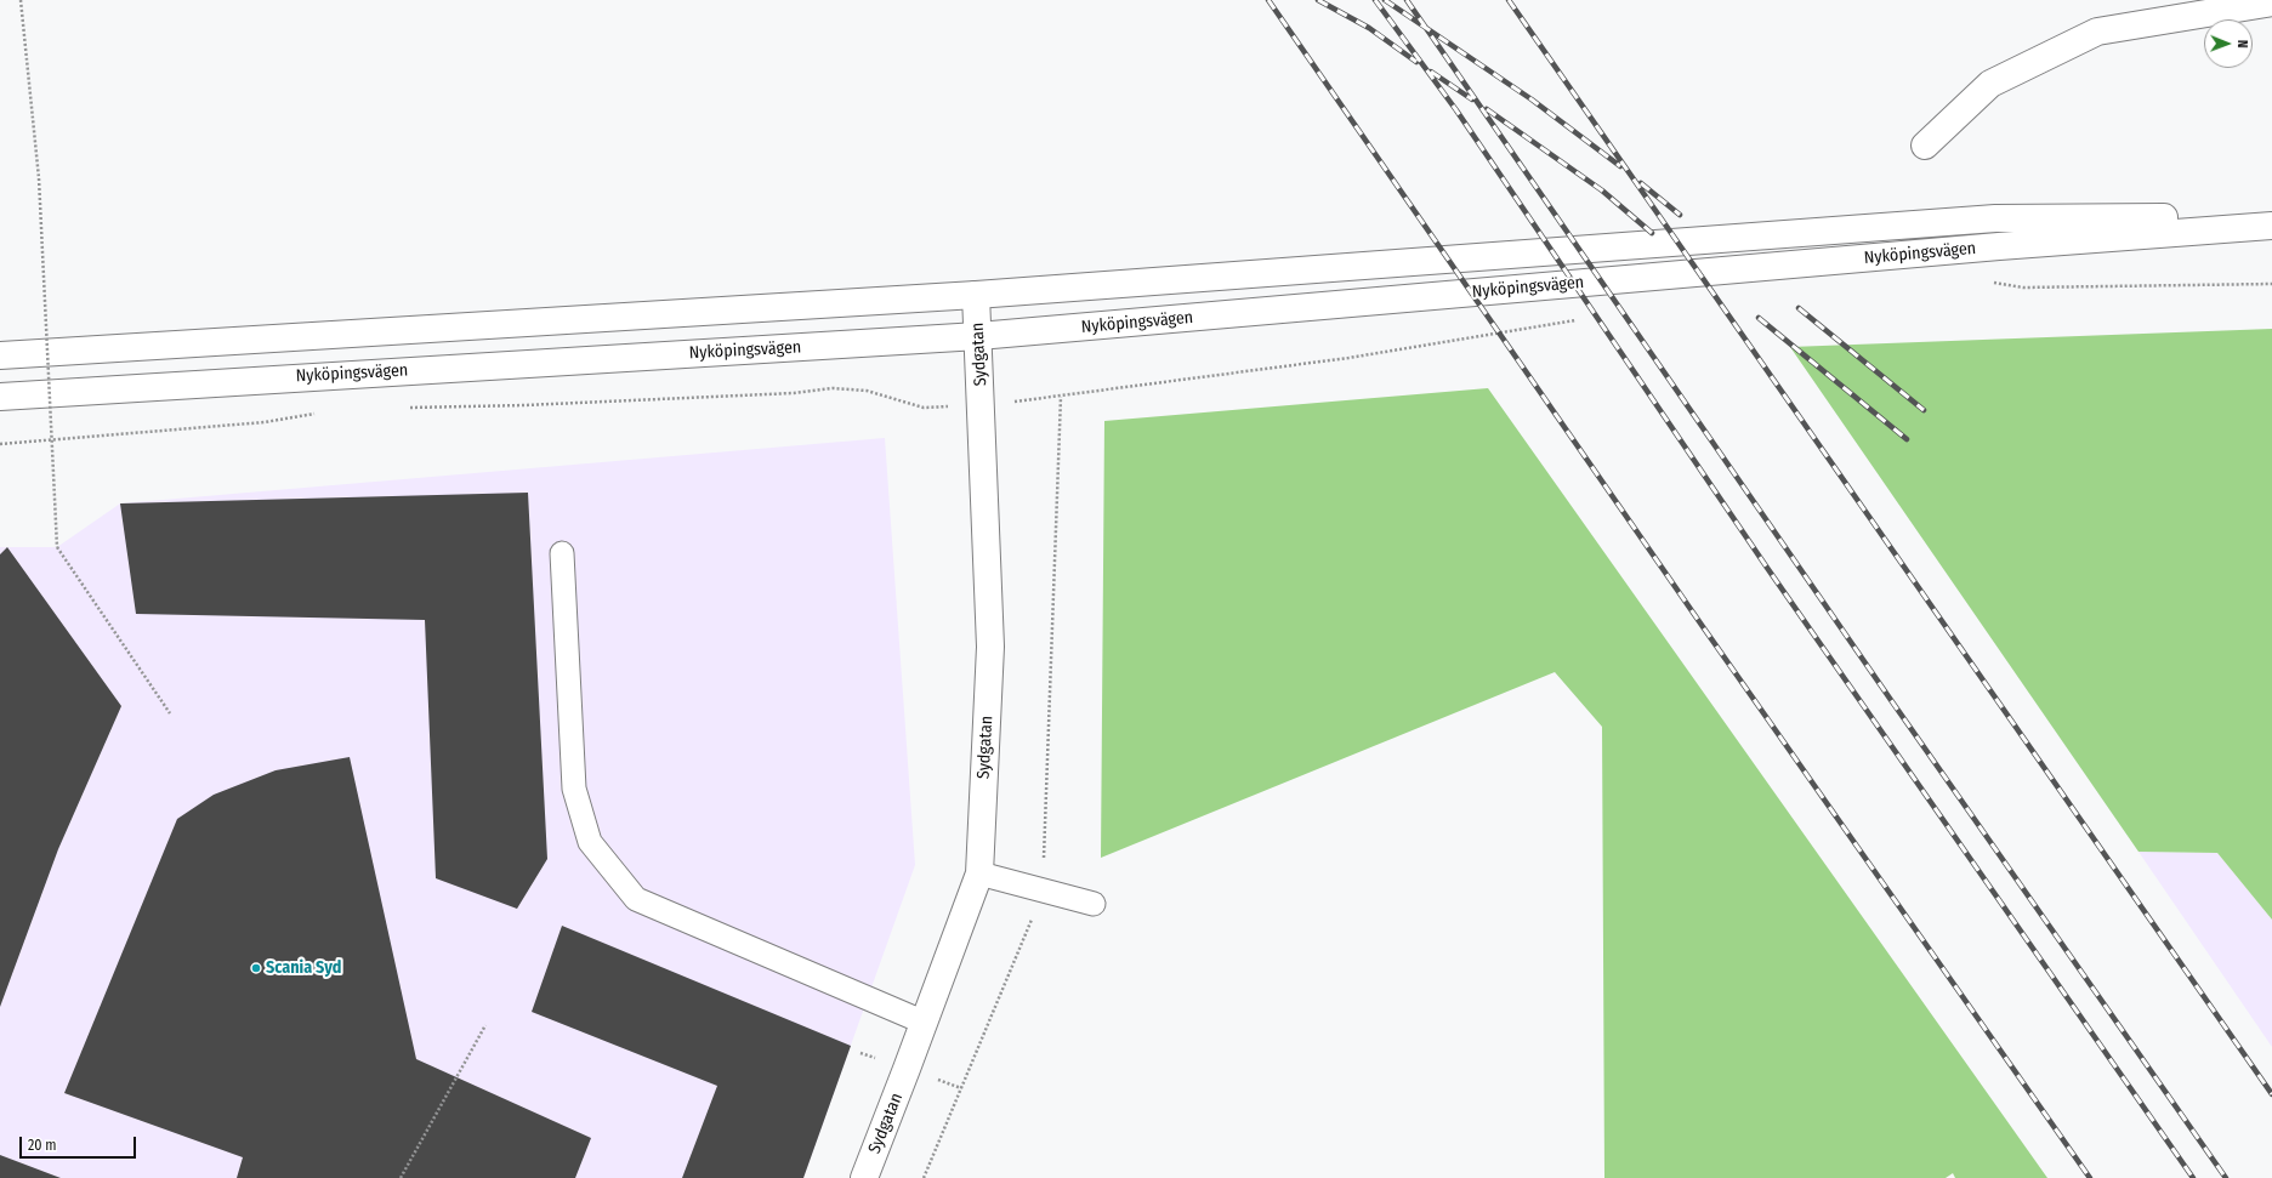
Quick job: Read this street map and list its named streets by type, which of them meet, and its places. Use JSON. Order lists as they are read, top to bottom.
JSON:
{
  "streets": {
    "main road": ["Nyköpingsvägen", "Sydgatan"]
  },
  "crossings": [
    ["Nyköpingsvägen", "Sydgatan"]
  ],
  "places": ["Scania Syd"],
  "scale_bar": "20 m",
  "north": "right"
}
